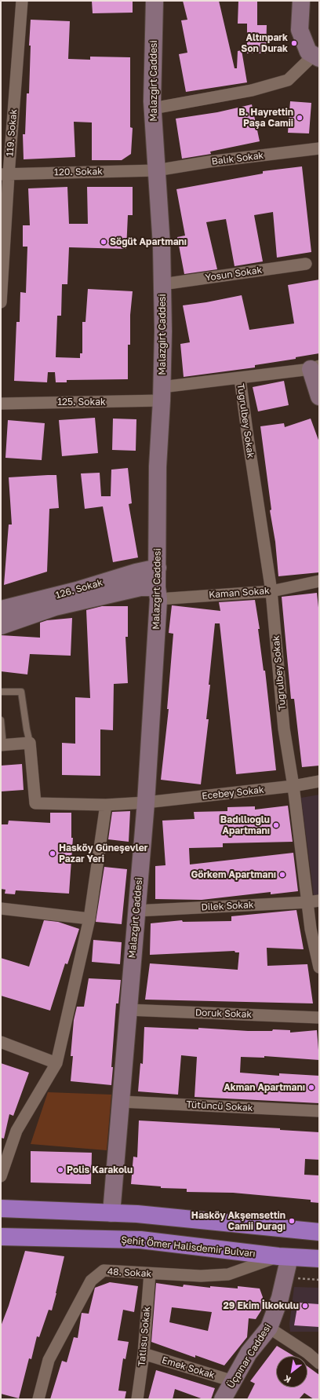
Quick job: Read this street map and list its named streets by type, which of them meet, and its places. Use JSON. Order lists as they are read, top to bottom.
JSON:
{
  "streets": {
    "highway": ["Şehit Ömer Halisdemir Bulvarı"],
    "street": [
      "Malazgirt Caddesi",
      "119. Sokak",
      "Balık Sokak",
      "120. Sokak",
      "Yosun Sokak",
      "125. Sokak",
      "Tuğrulbey Sokak",
      "126. Sokak",
      "Kaman Sokak",
      "Ecebey Sokak",
      "Dilek Sokak",
      "Doruk Sokak",
      "Tütüncü Sokak",
      "48. Sokak",
      "Tatlısu Sokak",
      "Üçpınar Caddesi",
      "Emek Sokak"
    ]
  },
  "crossings": [
    ["Malazgirt Caddesi", "Balık Sokak"],
    ["Malazgirt Caddesi", "120. Sokak"],
    ["Malazgirt Caddesi", "Yosun Sokak"],
    ["Malazgirt Caddesi", "125. Sokak"],
    ["Malazgirt Caddesi", "126. Sokak"],
    ["Malazgirt Caddesi", "Kaman Sokak"],
    ["Malazgirt Caddesi", "Ecebey Sokak"],
    ["Malazgirt Caddesi", "Dilek Sokak"],
    ["Malazgirt Caddesi", "Doruk Sokak"],
    ["Malazgirt Caddesi", "Tütüncü Sokak"],
    ["119. Sokak", "120. Sokak"],
    ["Balık Sokak", "120. Sokak"],
    ["125. Sokak", "Tuğrulbey Sokak"],
    ["Tuğrulbey Sokak", "Kaman Sokak"],
    ["Tuğrulbey Sokak", "Ecebey Sokak"],
    ["Tuğrulbey Sokak", "Dilek Sokak"],
    ["126. Sokak", "Kaman Sokak"],
    ["Şehit Ömer Halisdemir Bulvarı", "48. Sokak"],
    ["Şehit Ömer Halisdemir Bulvarı", "Üçpınar Caddesi"],
    ["48. Sokak", "Tatlısu Sokak"],
    ["48. Sokak", "Üçpınar Caddesi"],
    ["Tatlısu Sokak", "Emek Sokak"],
    ["Üçpınar Caddesi", "Emek Sokak"]
  ],
  "places": [
    "Altınpark Son Durak",
    "B. Hayrettin Paşa Camii",
    "Söğüt Apartmanı",
    "Badıllıoğlu Apartmanı",
    "Hasköy Güneşevler Pazar Yeri",
    "Görkem Apartmanı",
    "Akman Apartmanı",
    "Polis Karakolu",
    "Hasköy Akşemsettin Camii Durağı",
    "29 Ekim İlkokulu"
  ],
  "north": "bottom left"
}
